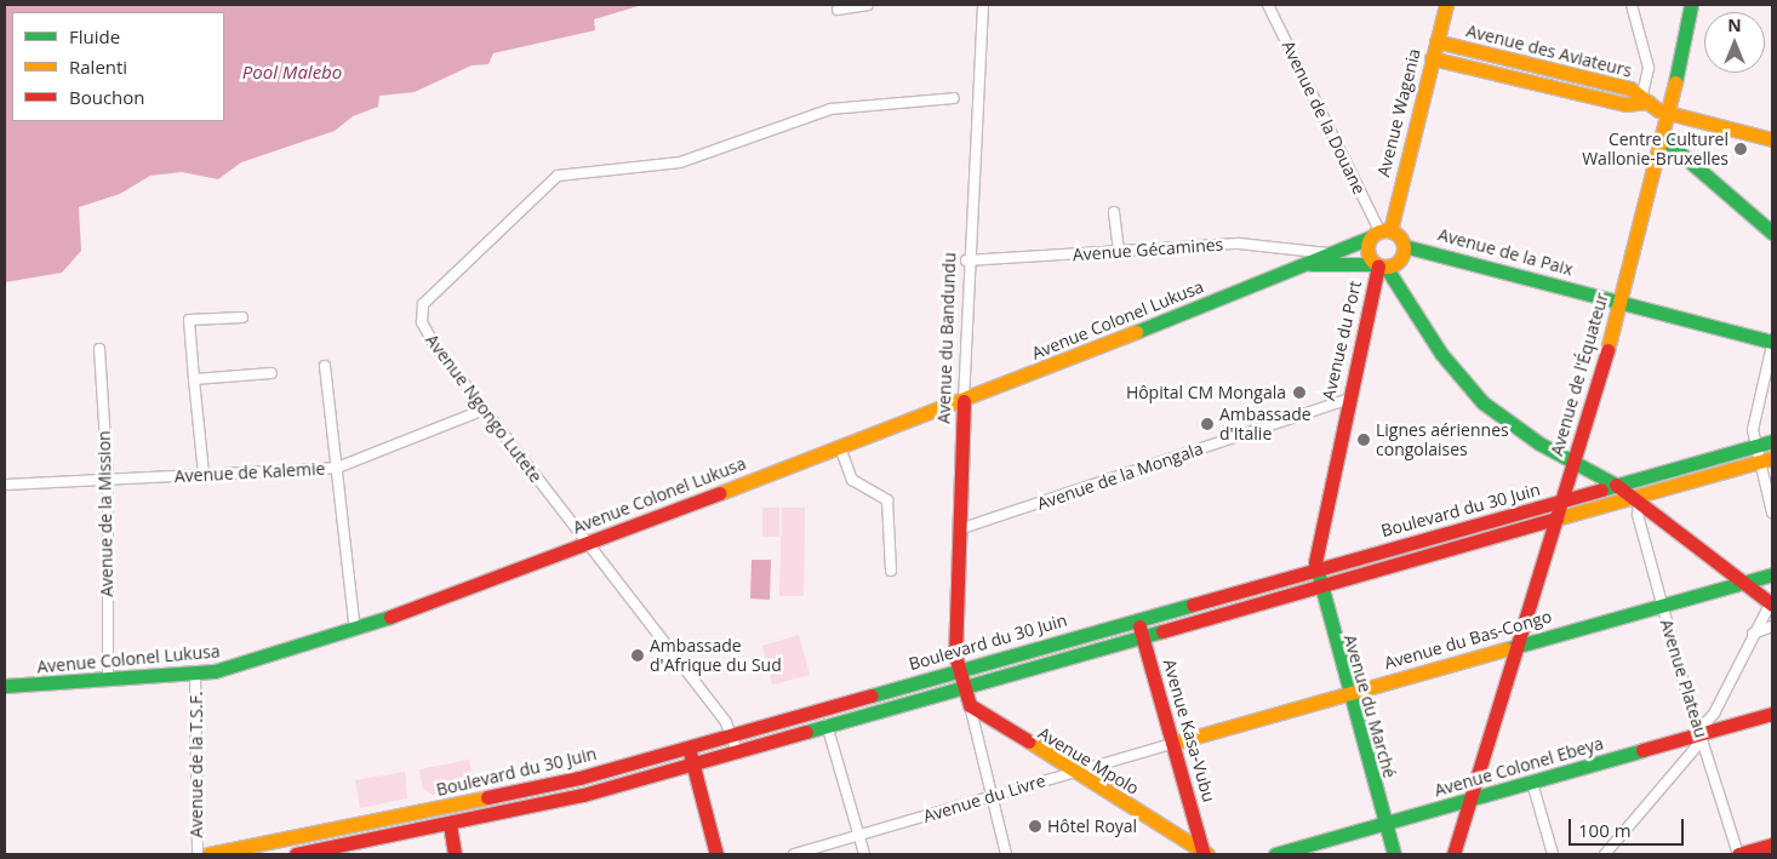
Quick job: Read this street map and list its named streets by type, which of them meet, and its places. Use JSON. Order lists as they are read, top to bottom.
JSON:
{
  "streets": {
    "main road": [
      "Avenue des Aviateurs",
      "Avenue Wagenia",
      "Avenue de la Paix",
      "Avenue Colonel Lukusa",
      "Avenue du Bandundu",
      "Avenue du Port",
      "Avenue de l'Équateur",
      "Boulevard du 30 Juin",
      "Avenue du Bas-Congo",
      "Avenue du Marché",
      "Avenue Kasa-Vubu",
      "Avenue Mpolo",
      "Avenue Colonel Ebeya"
    ],
    "street": [
      "Avenue de la Douane",
      "Avenue Gécamines",
      "Avenue Ngongo Lutete",
      "Avenue de Kalemie",
      "Avenue de la Mongala",
      "Avenue de la Mission",
      "Avenue Plateau",
      "Avenue de la T.S.F.",
      "Avenue du Livre"
    ]
  },
  "crossings": [
    ["Avenue des Aviateurs", "Avenue Wagenia"],
    ["Avenue des Aviateurs", "Avenue de l'Équateur"],
    ["Avenue Wagenia", "Avenue de la Douane"],
    ["Avenue Wagenia", "Avenue Colonel Lukusa"],
    ["Avenue de la Douane", "Avenue Colonel Lukusa"],
    ["Avenue Gécamines", "Avenue Colonel Lukusa"],
    ["Avenue Gécamines", "Avenue du Bandundu"],
    ["Avenue de la Paix", "Avenue de l'Équateur"],
    ["Avenue Colonel Lukusa", "Avenue du Bandundu"],
    ["Avenue Colonel Lukusa", "Avenue du Port"],
    ["Avenue Colonel Lukusa", "Avenue Ngongo Lutete"],
    ["Avenue Colonel Lukusa", "Avenue de la Mission"],
    ["Avenue Colonel Lukusa", "Avenue de la T.S.F."],
    ["Avenue du Bandundu", "Avenue de la Mongala"],
    ["Avenue du Bandundu", "Boulevard du 30 Juin"],
    ["Avenue du Bandundu", "Avenue Mpolo"],
    ["Avenue du Port", "Avenue de la Mongala"],
    ["Avenue du Port", "Boulevard du 30 Juin"],
    ["Avenue du Port", "Avenue du Marché"],
    ["Avenue de l'Équateur", "Boulevard du 30 Juin"],
    ["Avenue de l'Équateur", "Avenue du Bas-Congo"],
    ["Avenue de l'Équateur", "Avenue Colonel Ebeya"],
    ["Avenue Ngongo Lutete", "Avenue de Kalemie"],
    ["Avenue Ngongo Lutete", "Boulevard du 30 Juin"],
    ["Avenue de Kalemie", "Avenue de la Mission"],
    ["Boulevard du 30 Juin", "Avenue Plateau"],
    ["Boulevard du 30 Juin", "Avenue du Marché"],
    ["Boulevard du 30 Juin", "Avenue Kasa-Vubu"],
    ["Boulevard du 30 Juin", "Avenue Mpolo"],
    ["Avenue du Bas-Congo", "Avenue Plateau"],
    ["Avenue du Bas-Congo", "Avenue du Marché"],
    ["Avenue du Bas-Congo", "Avenue Kasa-Vubu"],
    ["Avenue du Bas-Congo", "Avenue du Livre"],
    ["Avenue Plateau", "Avenue Colonel Ebeya"],
    ["Avenue du Marché", "Avenue Colonel Ebeya"],
    ["Avenue Kasa-Vubu", "Avenue Mpolo"],
    ["Avenue Kasa-Vubu", "Avenue du Livre"],
    ["Avenue Mpolo", "Avenue du Livre"]
  ],
  "water": ["Pool Malebo"],
  "places": [
    "Centre Culturel Wallonie-Bruxelles",
    "Hôpital CM Mongala",
    "Ambassade d'Italie",
    "Lignes aériennes congolaises",
    "Ambassade d'Afrique du Sud",
    "Hôtel Royal"
  ],
  "legend": ["Fluide", "Ralenti", "Bouchon"],
  "scale_bar": "100 m",
  "north": "top"
}
